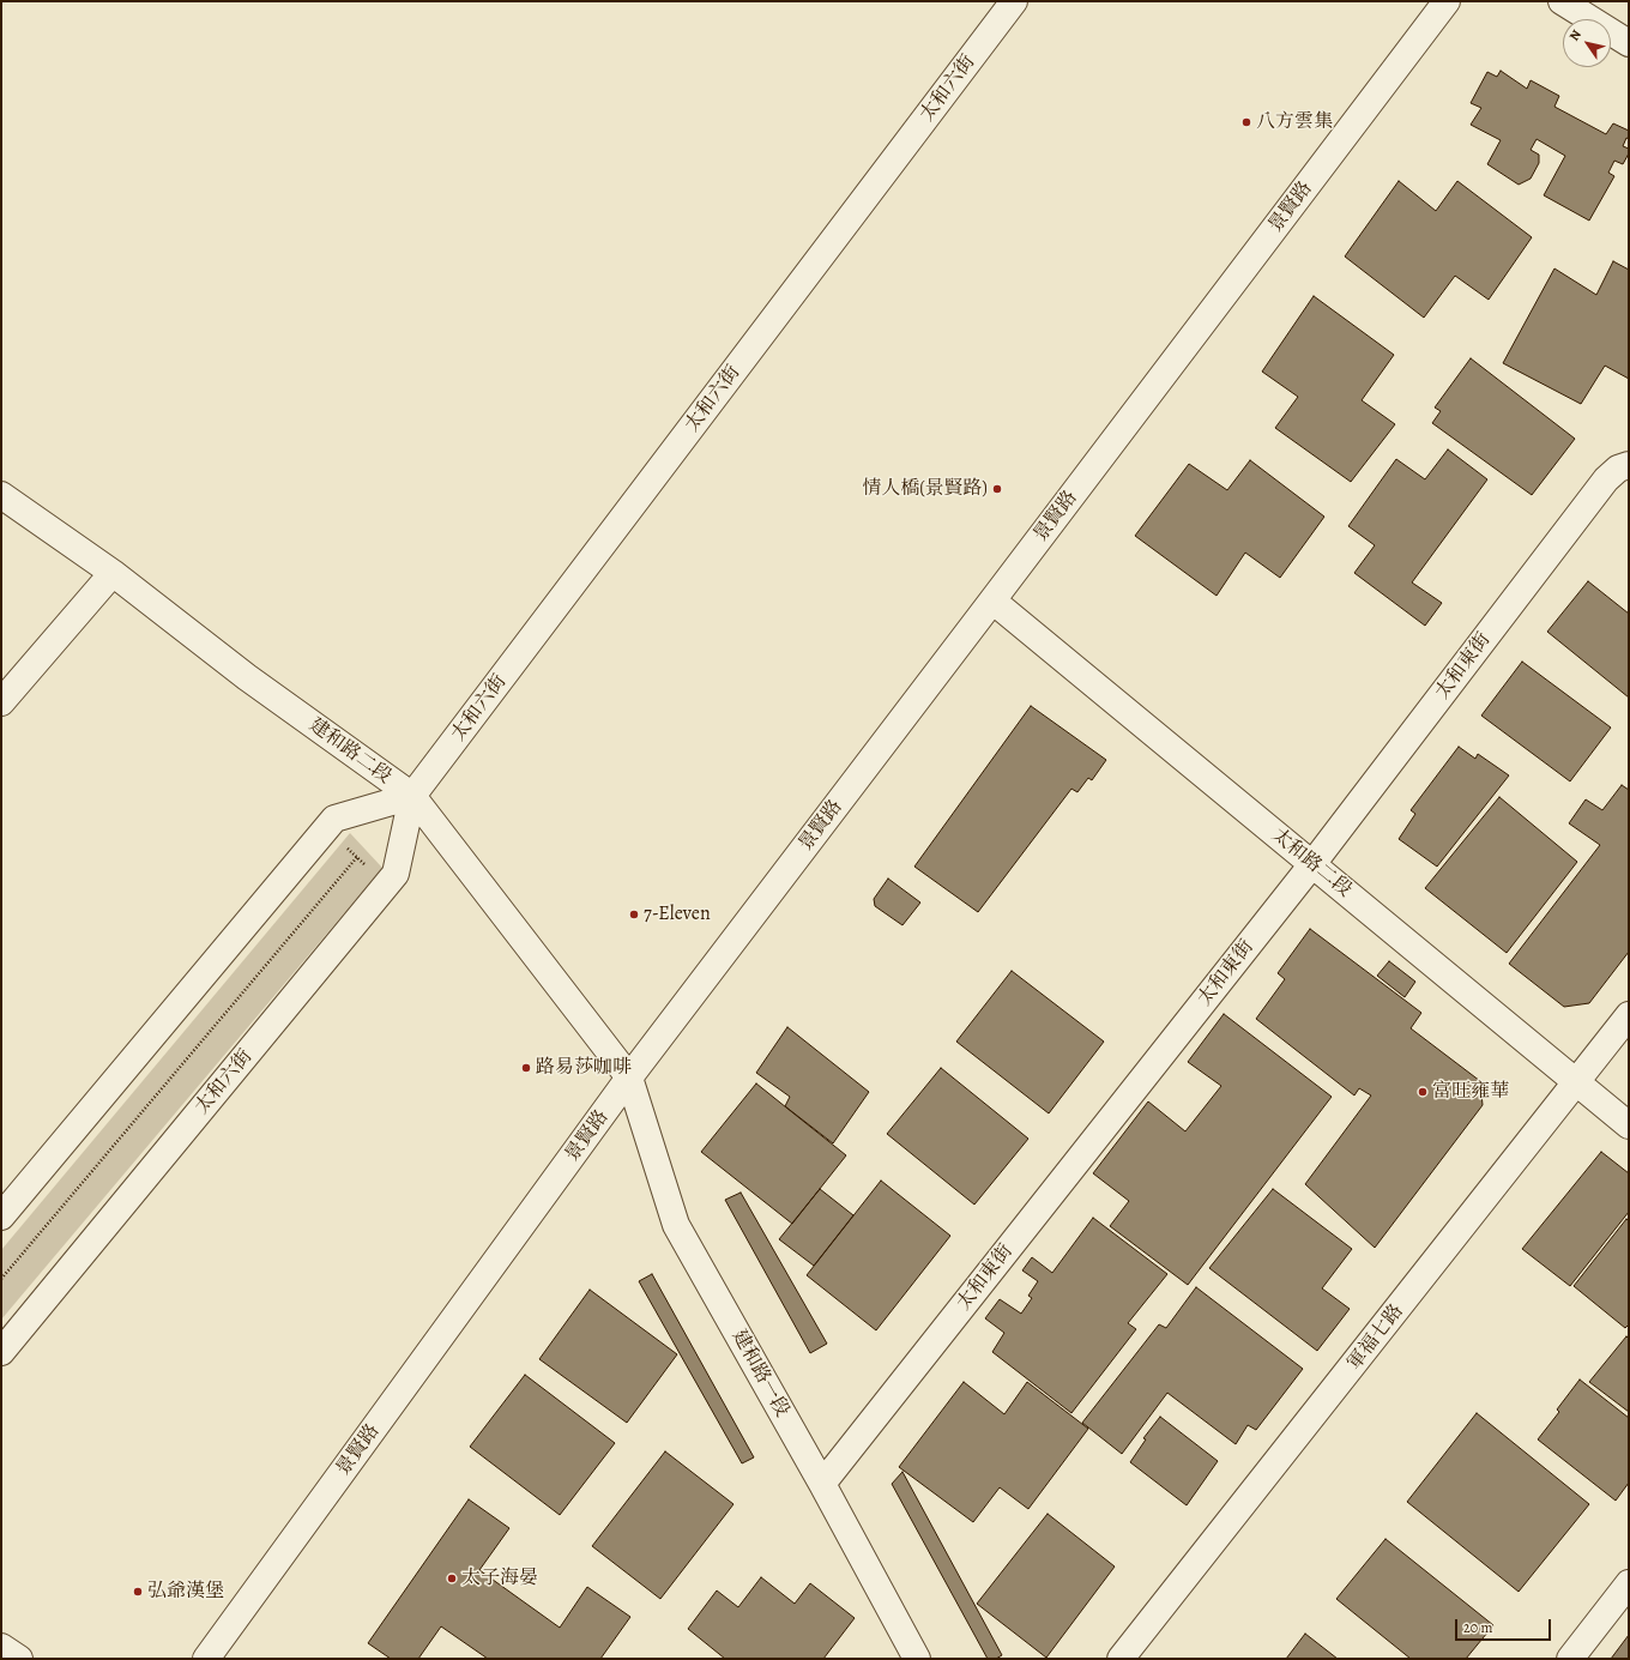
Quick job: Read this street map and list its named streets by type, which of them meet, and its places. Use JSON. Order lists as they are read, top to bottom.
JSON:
{
  "streets": {
    "street": [
      "太和六街",
      "景賢路",
      "太和東街",
      "建和路二段",
      "太和路二段",
      "軍福七路",
      "建和路一段"
    ]
  },
  "crossings": [
    ["太和六街", "建和路二段"],
    ["景賢路", "建和路二段"],
    ["景賢路", "太和路二段"],
    ["景賢路", "建和路一段"],
    ["太和東街", "太和路二段"],
    ["太和東街", "建和路一段"],
    ["建和路二段", "建和路一段"],
    ["太和路二段", "軍福七路"]
  ],
  "places": [
    "八方雲集",
    "情人橋(景賢路)",
    "7-Eleven",
    "路易莎咖啡",
    "富旺雍華",
    "太子海晏",
    "弘爺漢堡"
  ],
  "scale_bar": "20 m",
  "north": "top left"
}
